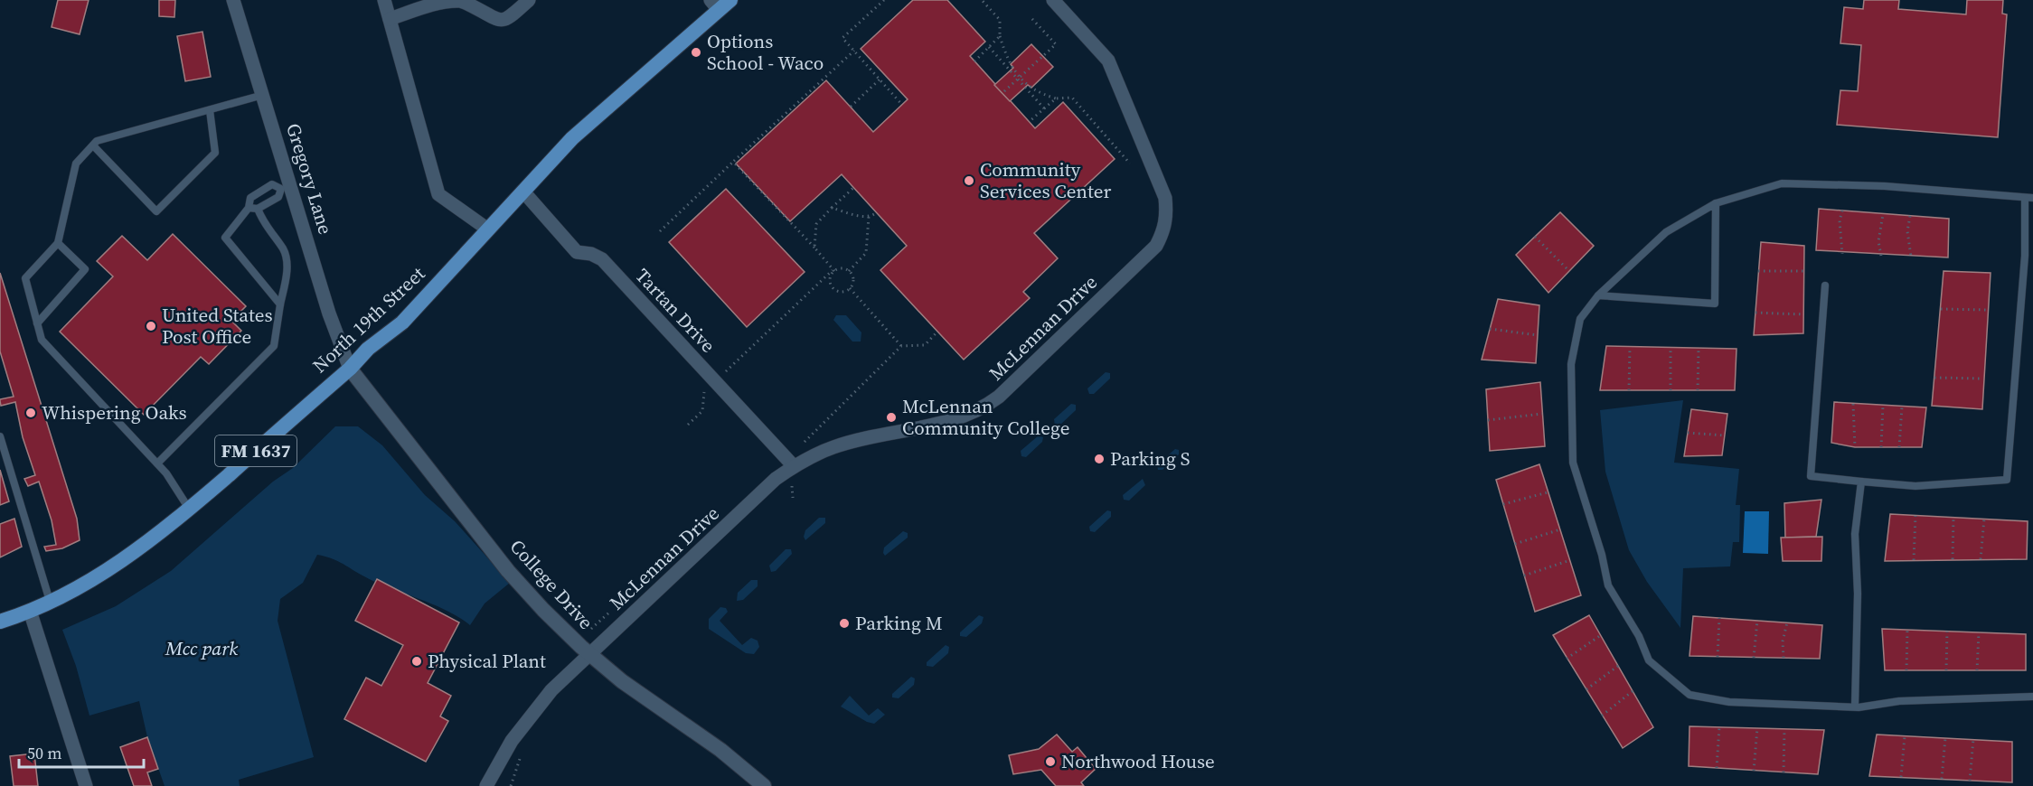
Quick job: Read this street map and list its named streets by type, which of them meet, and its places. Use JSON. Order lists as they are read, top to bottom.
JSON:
{
  "streets": {
    "main road": ["North 19th Street", "FM 1637"],
    "street": [
      "Gregory Lane",
      "Tartan Drive",
      "McLennan Drive",
      "College Drive"
    ]
  },
  "crossings": [
    ["Gregory Lane", "North 19th Street"],
    ["Gregory Lane", "College Drive"],
    ["Tartan Drive", "North 19th Street"],
    ["Tartan Drive", "McLennan Drive"],
    ["North 19th Street", "College Drive"],
    ["McLennan Drive", "College Drive"]
  ],
  "parks": ["Mcc park"],
  "places": [
    "Options School - Waco",
    "Community Services Center",
    "United States Post Office",
    "Whispering Oaks",
    "McLennan Community College",
    "Parking S",
    "Parking M",
    "Physical Plant",
    "Northwood House"
  ],
  "scale_bar": "50 m"
}
